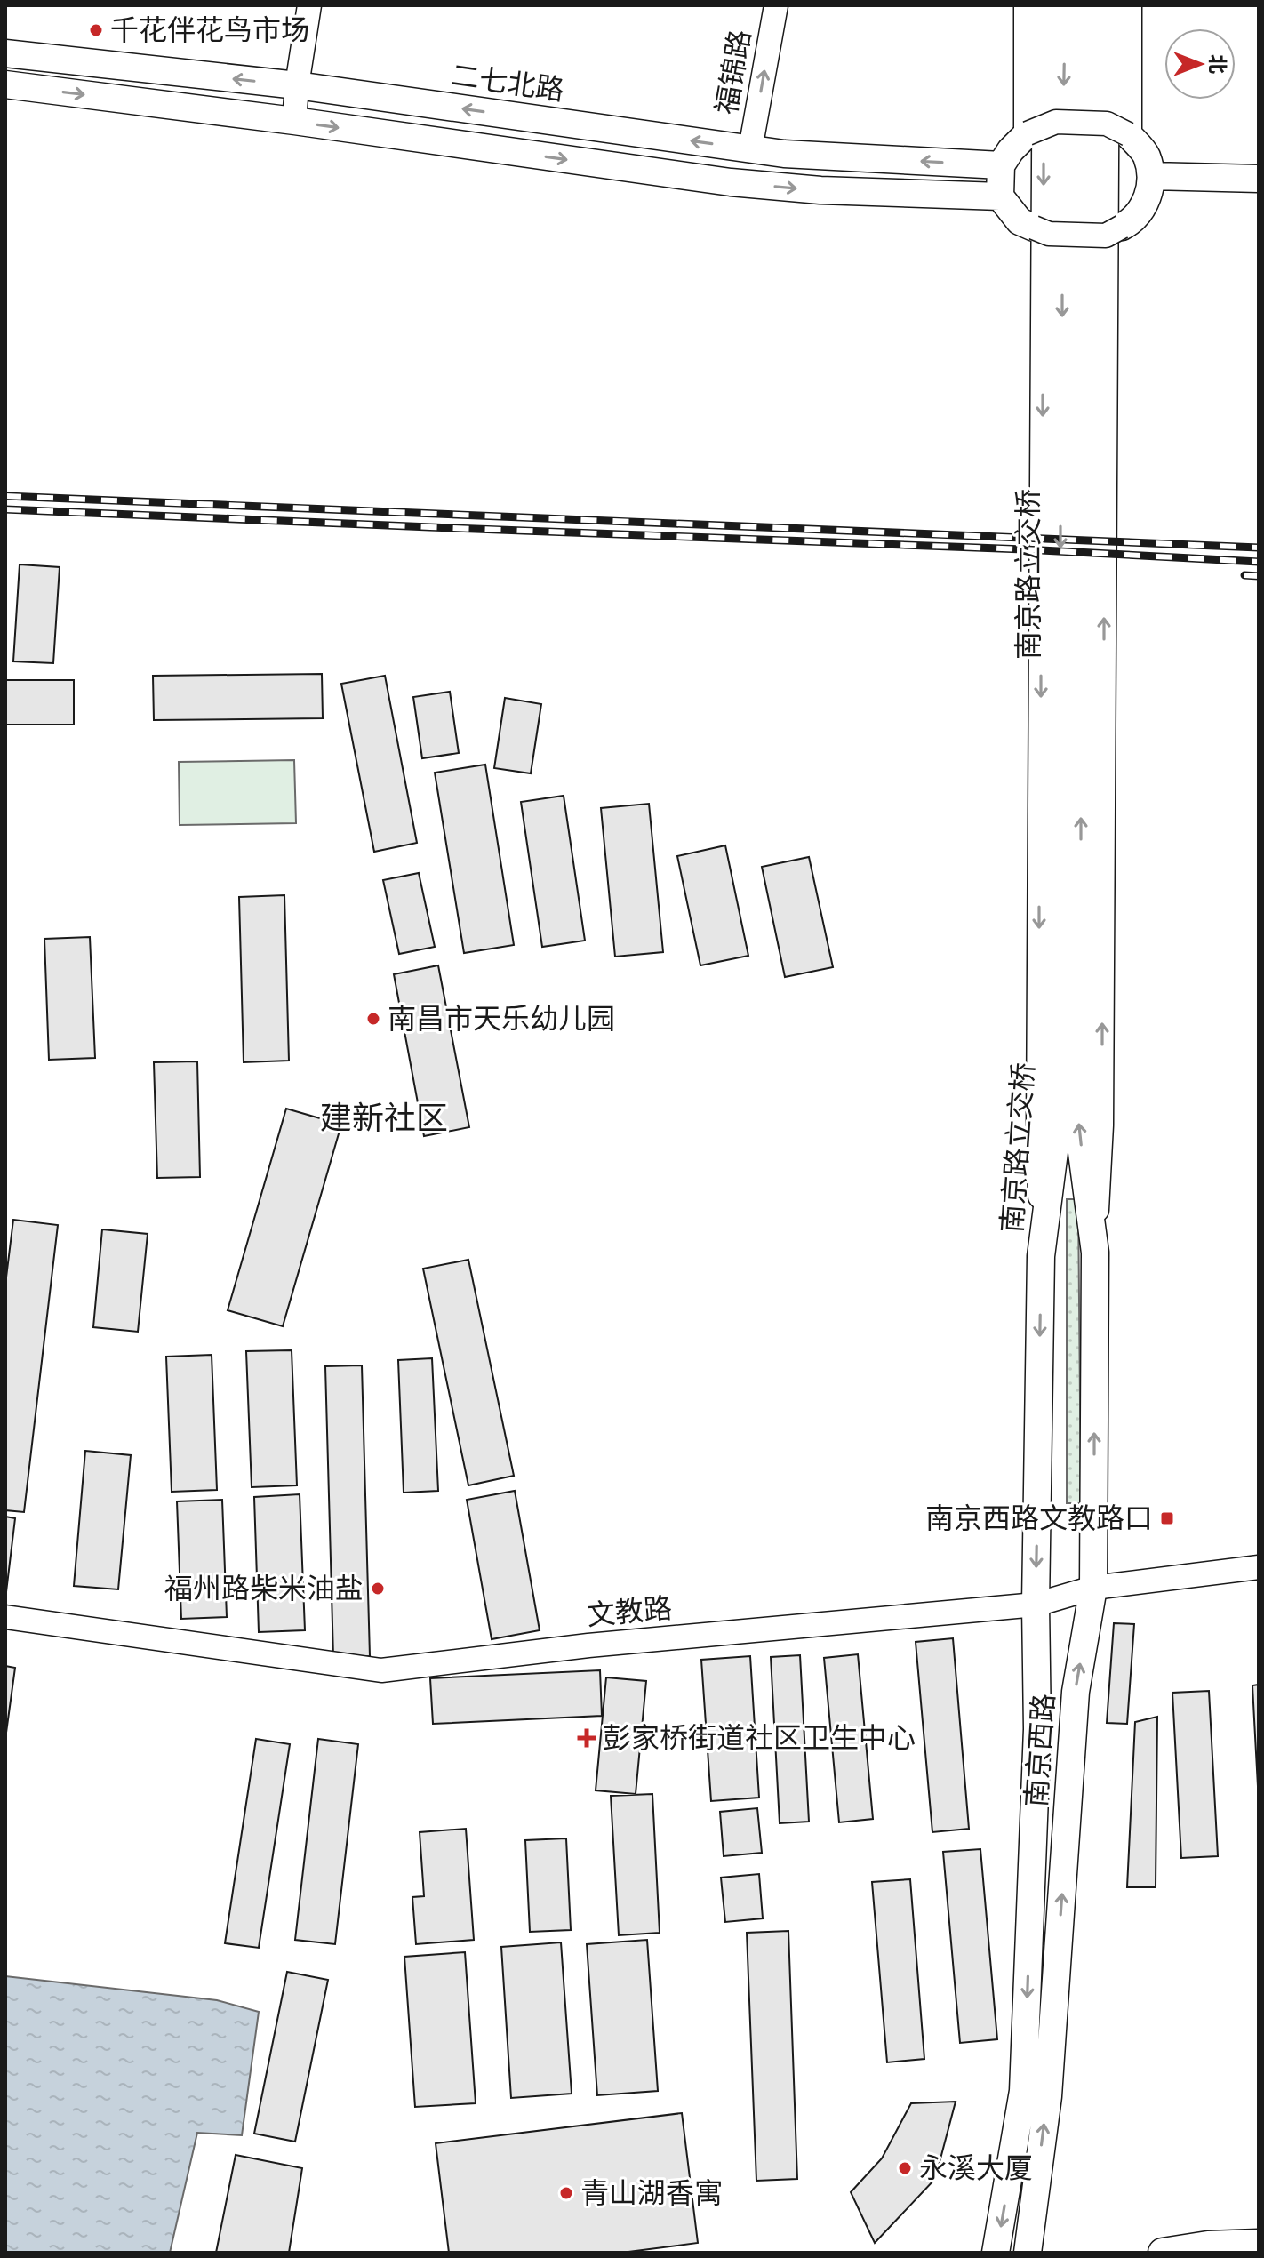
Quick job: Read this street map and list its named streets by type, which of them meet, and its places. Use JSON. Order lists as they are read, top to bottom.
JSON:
{
  "streets": {
    "main road": ["二七北路", "南京路立交桥", "南京西路"],
    "street": ["福锦路", "文教路"]
  },
  "crossings": [
    ["福锦路", "二七北路"],
    ["南京路立交桥", "南京西路"],
    ["文教路", "南京西路"]
  ],
  "one_way": ["福锦路"],
  "districts": ["建新社区"],
  "places": {
    "other": [
      "千花伴花鸟市场",
      "南昌市天乐幼儿园",
      "福州路柴米油盐",
      "永溪大厦",
      "青山湖香寓"
    ],
    "transit": ["南京西路文教路口"],
    "health": ["彭家桥街道社区卫生中心"]
  },
  "north": "right"
}
